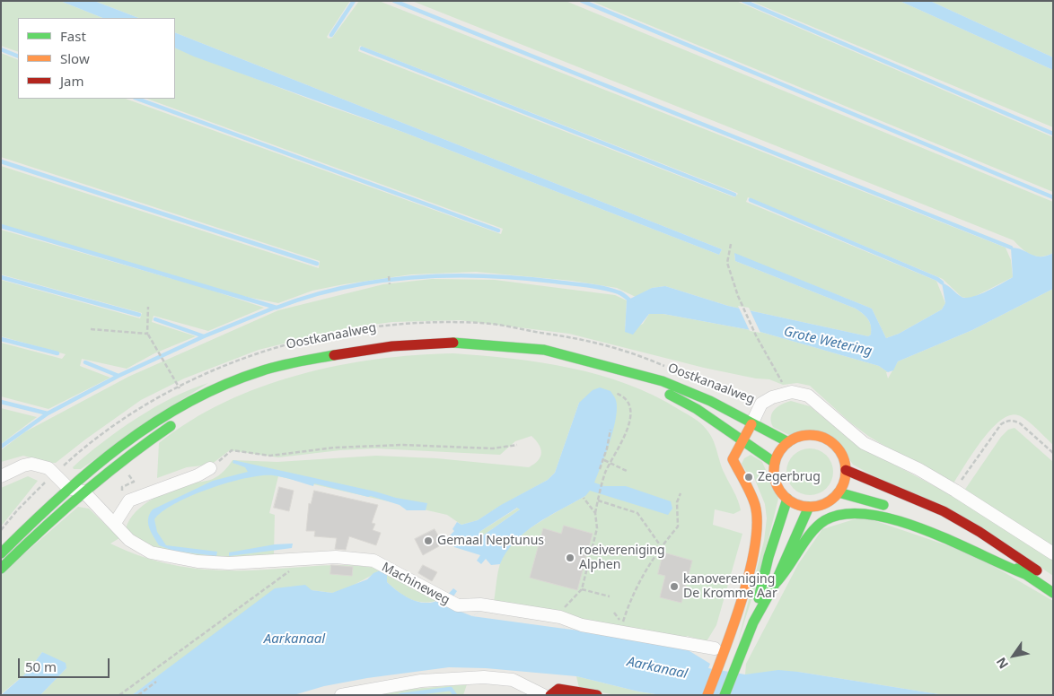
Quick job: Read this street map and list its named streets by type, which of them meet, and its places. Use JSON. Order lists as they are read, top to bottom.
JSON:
{
  "streets": {
    "main road": ["Oostkanaalweg"],
    "street": ["Machineweg"]
  },
  "water": ["Grote Wetering", "Aarkanaal"],
  "places": [
    "Zegerbrug",
    "Gemaal Neptunus",
    "roeivereniging Alphen",
    "kanovereniging De Kromme Aar"
  ],
  "legend": ["Fast", "Slow", "Jam"],
  "scale_bar": "50 m",
  "north": "bottom left"
}
